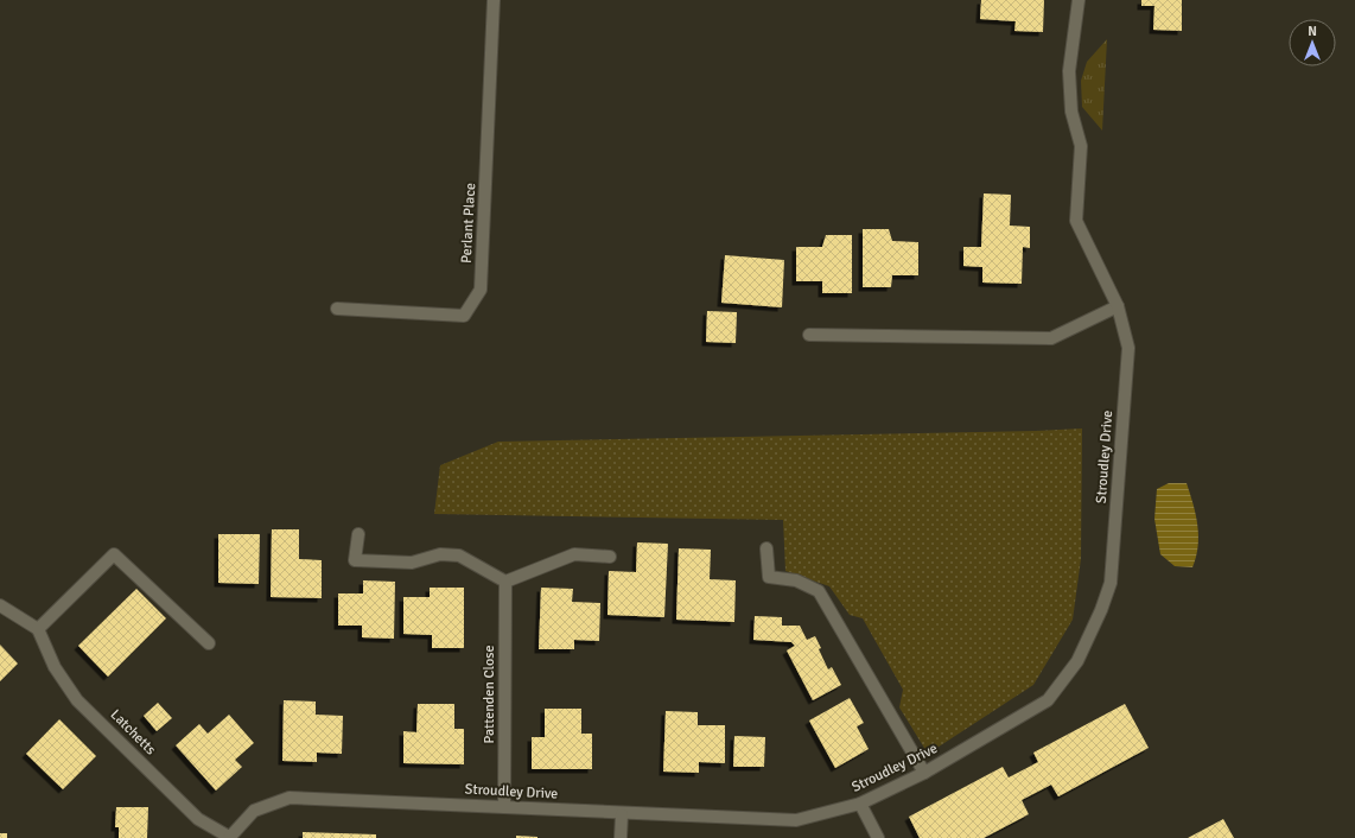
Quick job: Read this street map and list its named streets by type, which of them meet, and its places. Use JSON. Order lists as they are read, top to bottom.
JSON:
{
  "streets": {
    "street": [
      "Perlant Place",
      "Stroudley Drive",
      "Pattenden Close",
      "Latchetts"
    ]
  },
  "crossings": [
    ["Stroudley Drive", "Pattenden Close"],
    ["Stroudley Drive", "Latchetts"]
  ],
  "north": "top"
}
